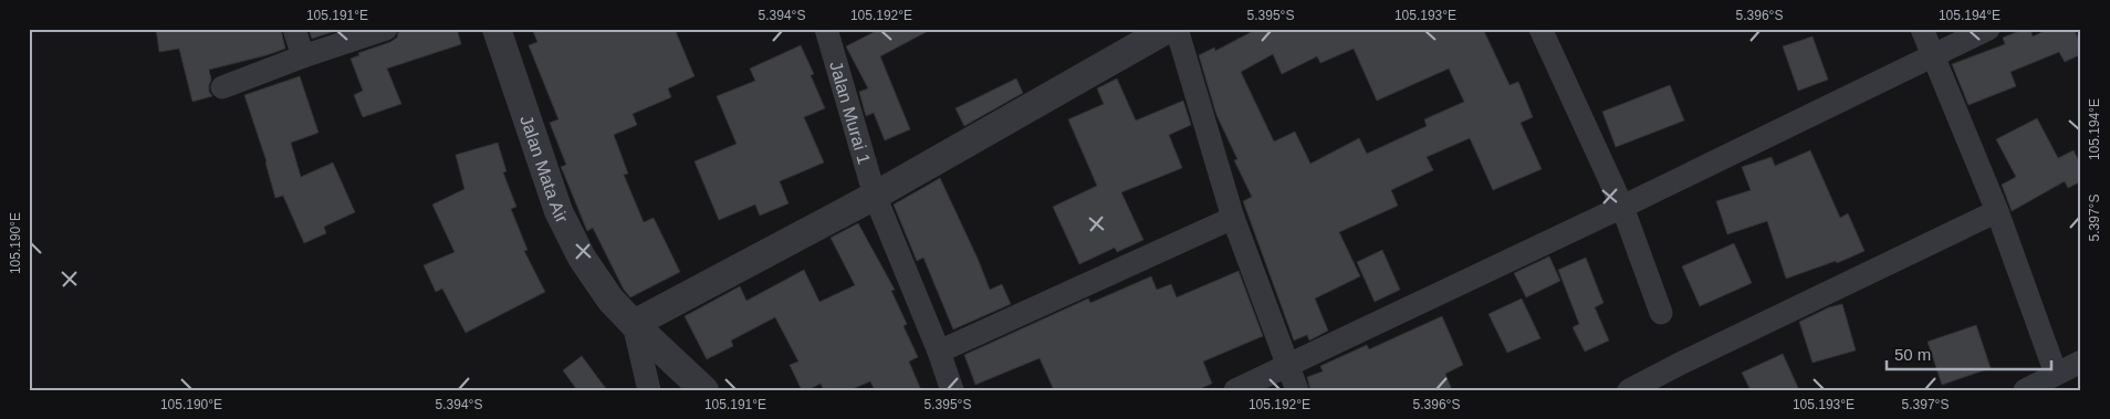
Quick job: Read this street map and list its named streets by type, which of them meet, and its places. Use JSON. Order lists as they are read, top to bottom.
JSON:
{
  "streets": {
    "street": ["Jalan Murai 1", "Jalan Mata Air"]
  },
  "scale_bar": "50 m",
  "coordinates": [
    "105.191°E",
    "5.394°S",
    "105.192°E",
    "5.395°S",
    "105.193°E",
    "5.396°S",
    "105.194°E",
    "5.397°S",
    "105.190°E"
  ]
}
